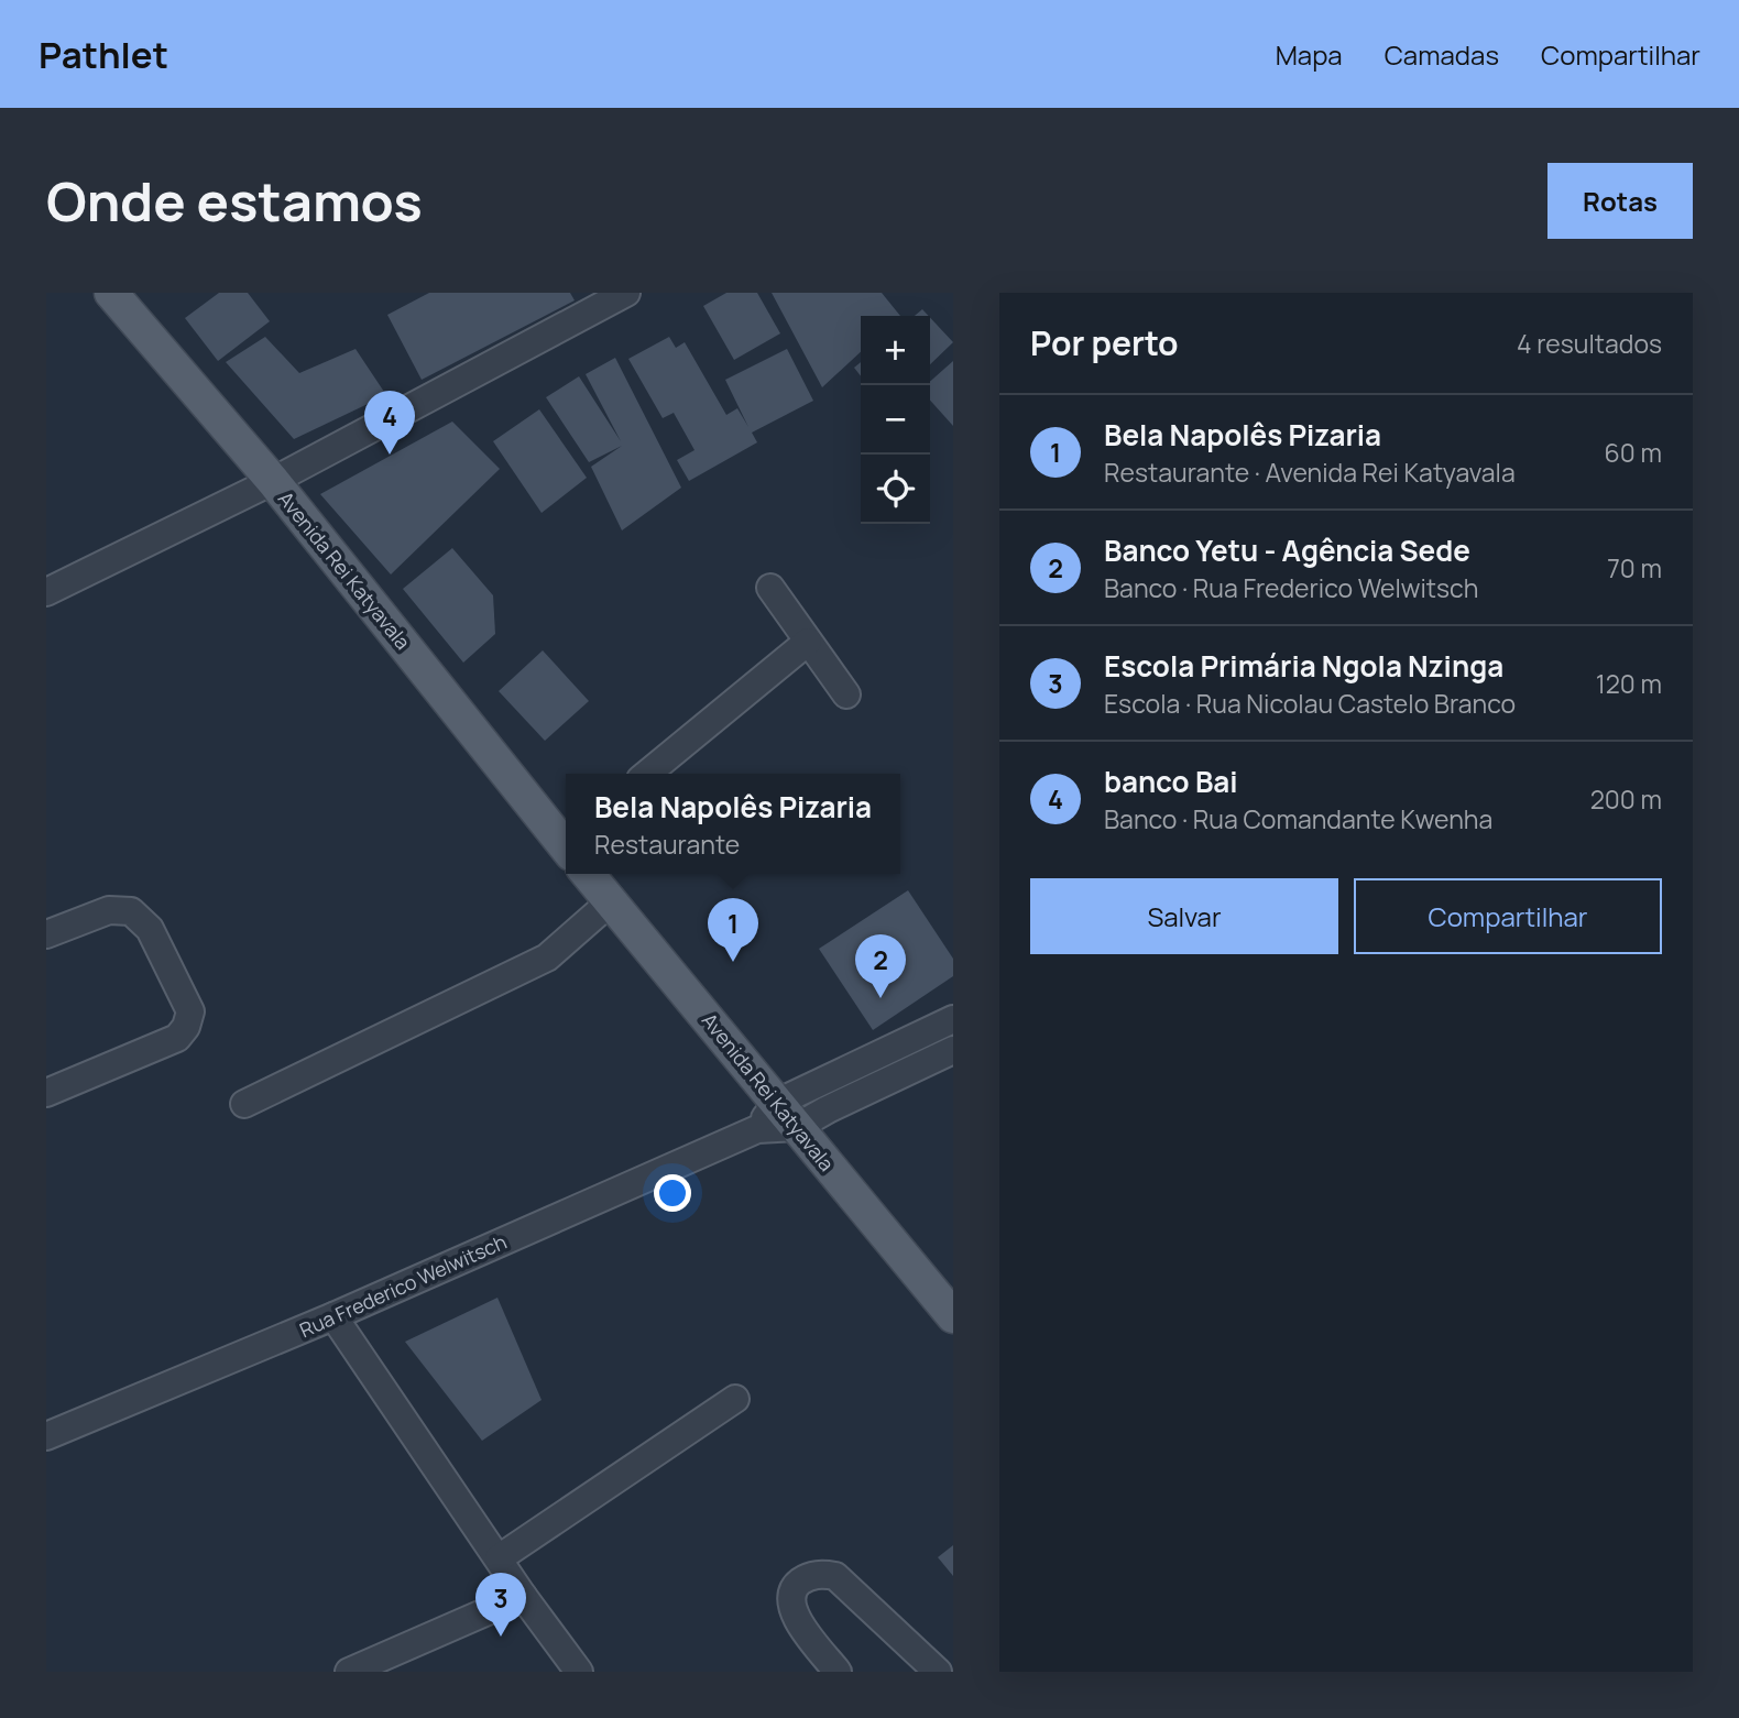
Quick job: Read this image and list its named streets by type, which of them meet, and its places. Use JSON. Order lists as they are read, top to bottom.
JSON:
{
  "streets": {
    "main road": ["Avenida Rei Katyavala"],
    "street": ["Rua Frederico Welwitsch"]
  },
  "crossings": [
    ["Avenida Rei Katyavala", "Rua Frederico Welwitsch"]
  ],
  "page": {
    "header": "Pathlet",
    "nav": ["Mapa", "Camadas", "Compartilhar"],
    "buttons": [
      "Rotas",
      ["Salvar", "Compartilhar"]
    ],
    "title": "Onde estamos",
    "heading": ["Por perto", "4 resultados"],
    "map_buttons": ["+", "−"],
    "pins": [
      "4",
      "1",
      "2",
      "3"
    ],
    "list": [
      {
        "mark": "1",
        "name": "Bela Napolês Pizaria",
        "note": "Restaurante · Avenida Rei Katyavala",
        "value": "60 m"
      },
      {
        "mark": "2",
        "name": "Banco Yetu - Agência Sede",
        "note": "Banco · Rua Frederico Welwitsch",
        "value": "70 m"
      },
      {
        "mark": "3",
        "name": "Escola Primária Ngola Nzinga",
        "note": "Escola · Rua Nicolau Castelo Branco",
        "value": "120 m"
      },
      {
        "mark": "4",
        "name": "banco Bai",
        "note": "Banco · Rua Comandante Kwenha",
        "value": "200 m"
      }
    ],
    "popup": ["Bela Napolês Pizaria", "Restaurante"]
  }
}
